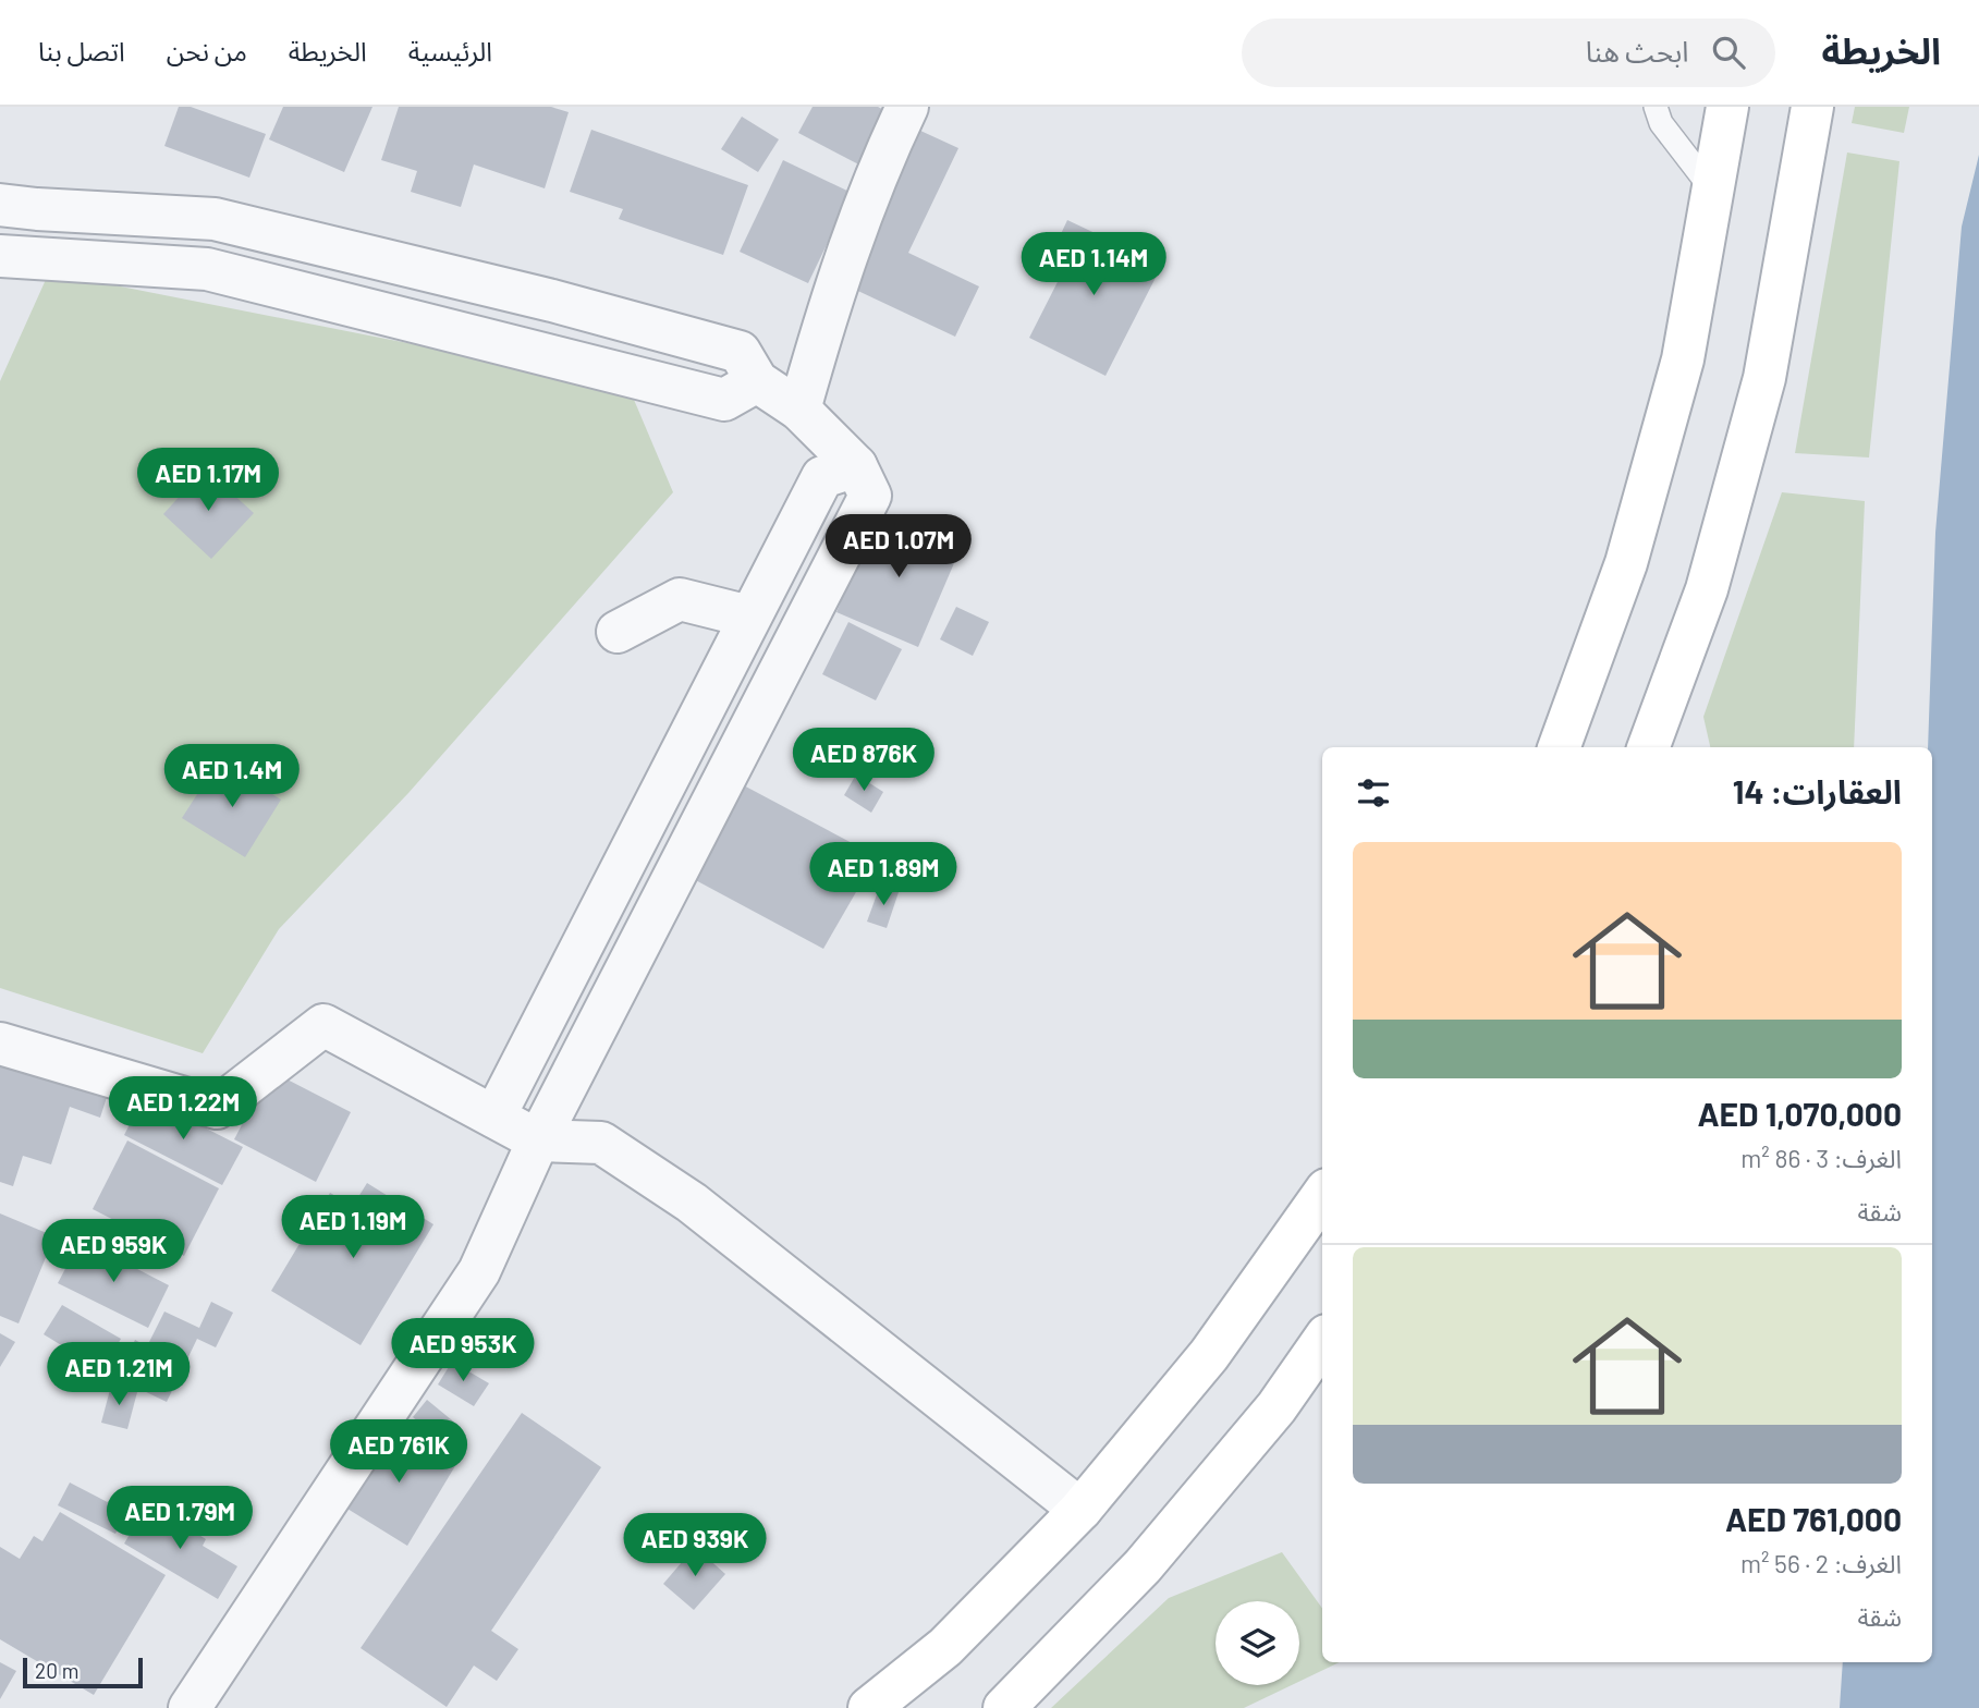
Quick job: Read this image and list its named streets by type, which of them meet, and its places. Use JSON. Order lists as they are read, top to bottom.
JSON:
{
  "scale_bar": "20 m",
  "page": {
    "header": "الخريطة",
    "search": "ابحث هنا",
    "nav": [
      "الرئيسية",
      "الخريطة",
      "من نحن",
      "اتصل بنا"
    ],
    "price": [
      "AED 1.14M",
      "AED 1.17M",
      "AED 1.07M",
      "AED 876K",
      "AED 1.4M",
      "AED 1.89M",
      "AED 1.22M",
      "AED 1.19M",
      "AED 959K",
      "AED 953K",
      "AED 1.21M",
      "AED 761K",
      "AED 1.79M",
      "AED 939K"
    ],
    "heading": "العقارات: 14",
    "list": [
      {
        "name": "AED 1,070,000",
        "note": "الغرف: 3 · 86 m² · شقة"
      },
      {
        "name": "AED 761,000",
        "note": "الغرف: 2 · 56 m² · شقة"
      }
    ],
    "scale": "20 m"
  }
}
